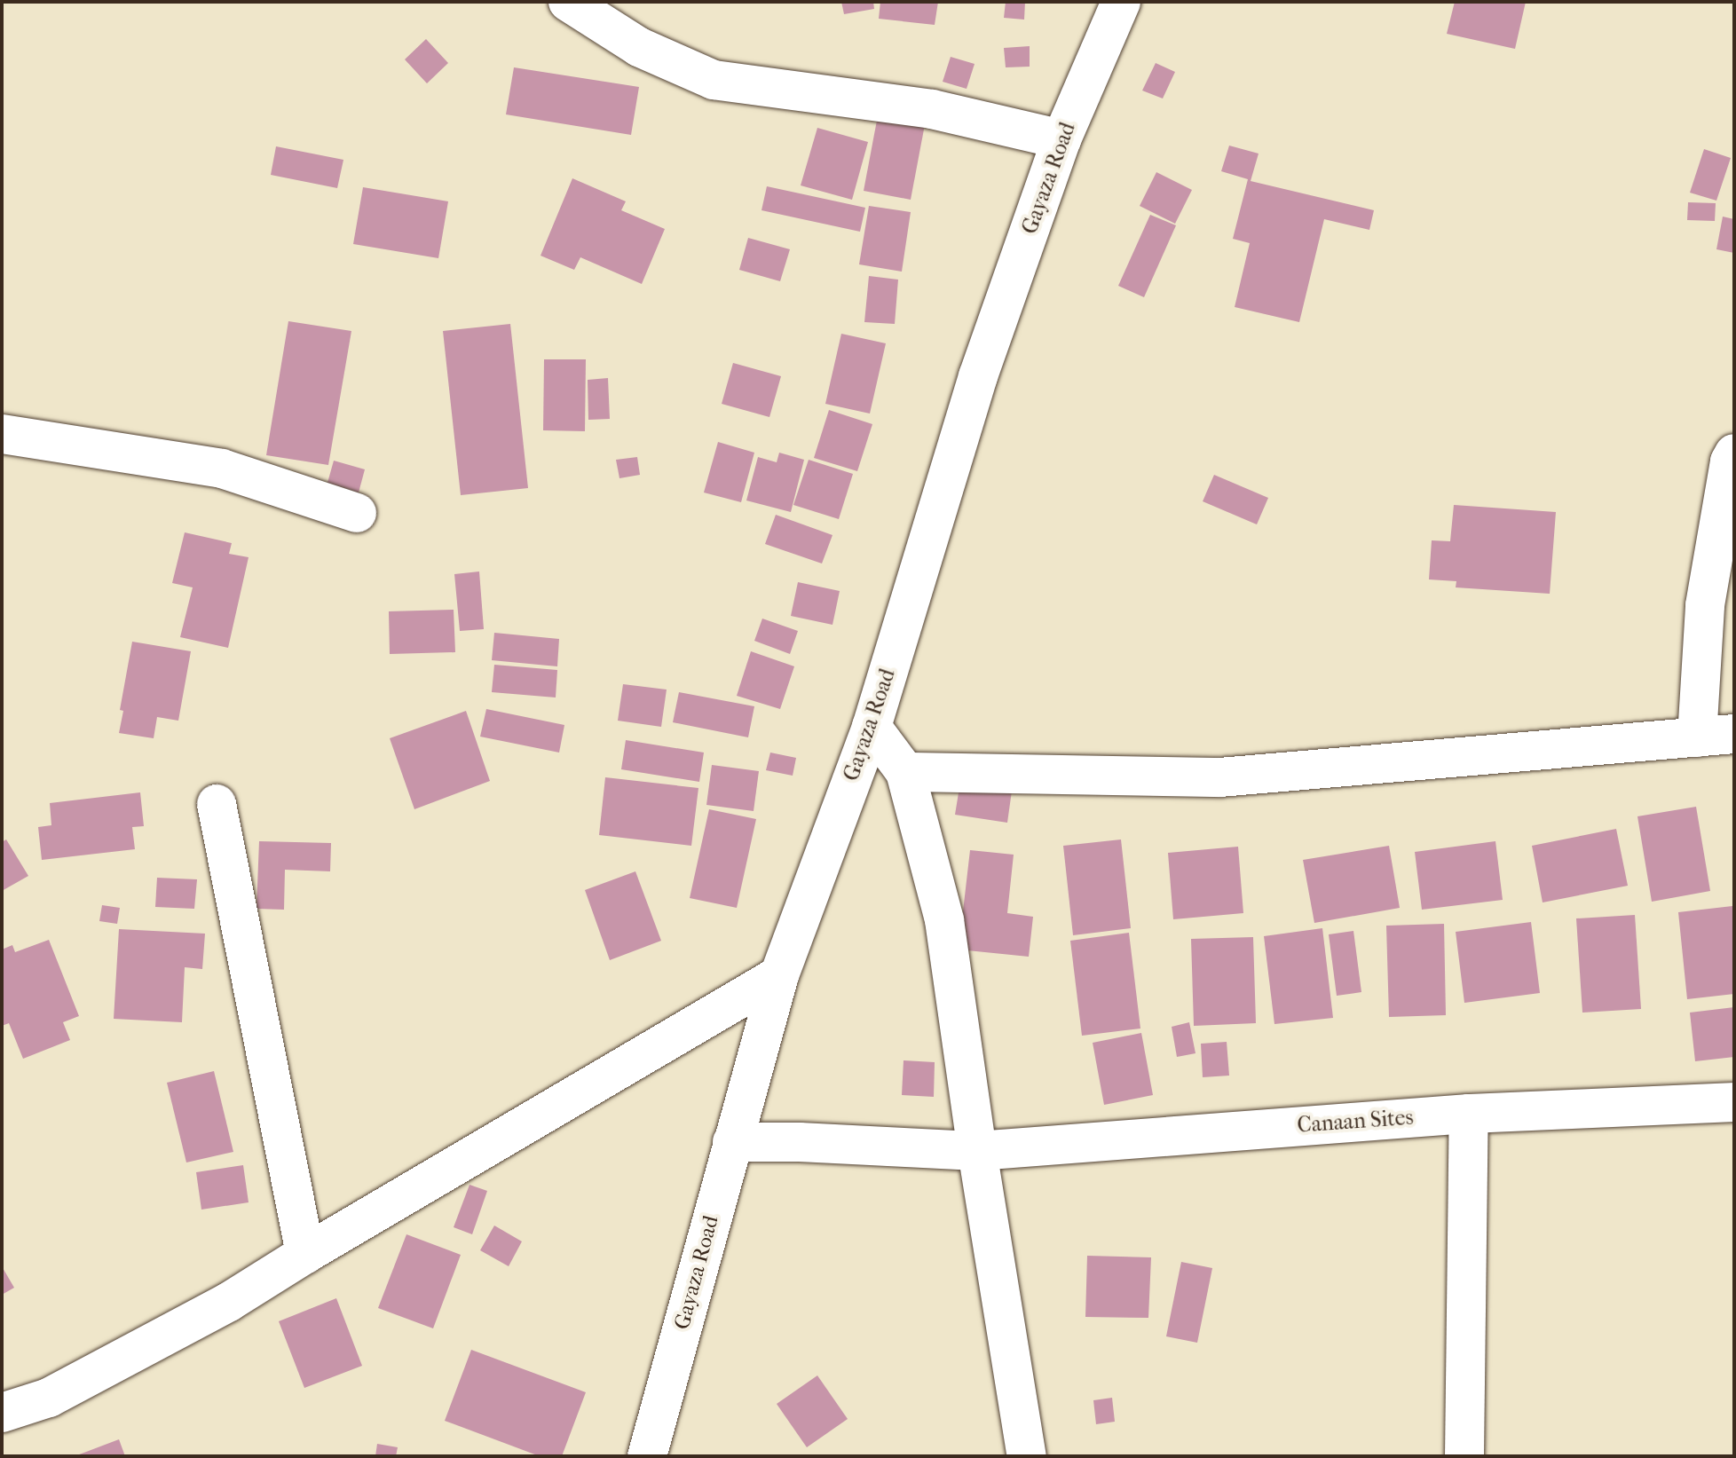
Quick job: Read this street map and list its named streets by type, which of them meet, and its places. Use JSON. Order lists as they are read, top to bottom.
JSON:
{
  "streets": {
    "street": ["Gayaza Road", "Canaan Sites"]
  },
  "crossings": [
    ["Gayaza Road", "Canaan Sites"]
  ]
}
